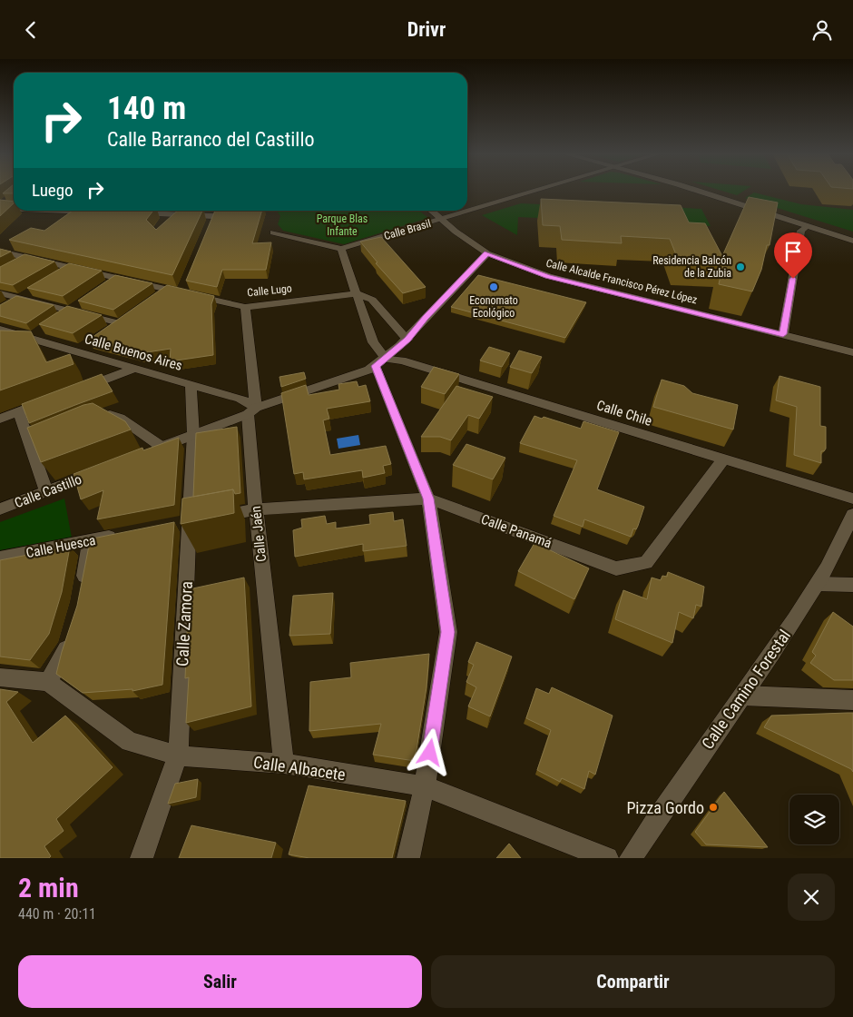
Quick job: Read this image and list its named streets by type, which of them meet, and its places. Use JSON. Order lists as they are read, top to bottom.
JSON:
{
  "streets": {
    "street": [
      "Calle Brasil",
      "Calle Alcalde Francisco Pérez López",
      "Calle Lugo",
      "Calle Buenos Aires",
      "Calle Chile",
      "Calle Castillo",
      "Calle Panamá",
      "Calle Jaén",
      "Calle Huesca",
      "Calle Zamora",
      "Calle Camino Forestal",
      "Calle Albacete"
    ]
  },
  "crossings": [
    ["Calle Brasil", "Calle Alcalde Francisco Pérez López"],
    ["Calle Lugo", "Calle Jaén"],
    ["Calle Buenos Aires", "Calle Jaén"],
    ["Calle Buenos Aires", "Calle Zamora"],
    ["Calle Chile", "Calle Panamá"],
    ["Calle Panamá", "Calle Jaén"],
    ["Calle Jaén", "Calle Albacete"],
    ["Calle Zamora", "Calle Albacete"]
  ],
  "parks": ["Parque Blas Infante"],
  "places": ["Residencia Balcón de la Zubia", "Economato Ecológico", "Pizza Gordo"],
  "page": {
    "header": "Drivr",
    "turn": ["140 m", "Calle Barranco del Castillo"],
    "then": "Luego",
    "heading": ["2 min", "440 m · 20:11"],
    "buttons": ["Salir", "Compartir"]
  }
}
